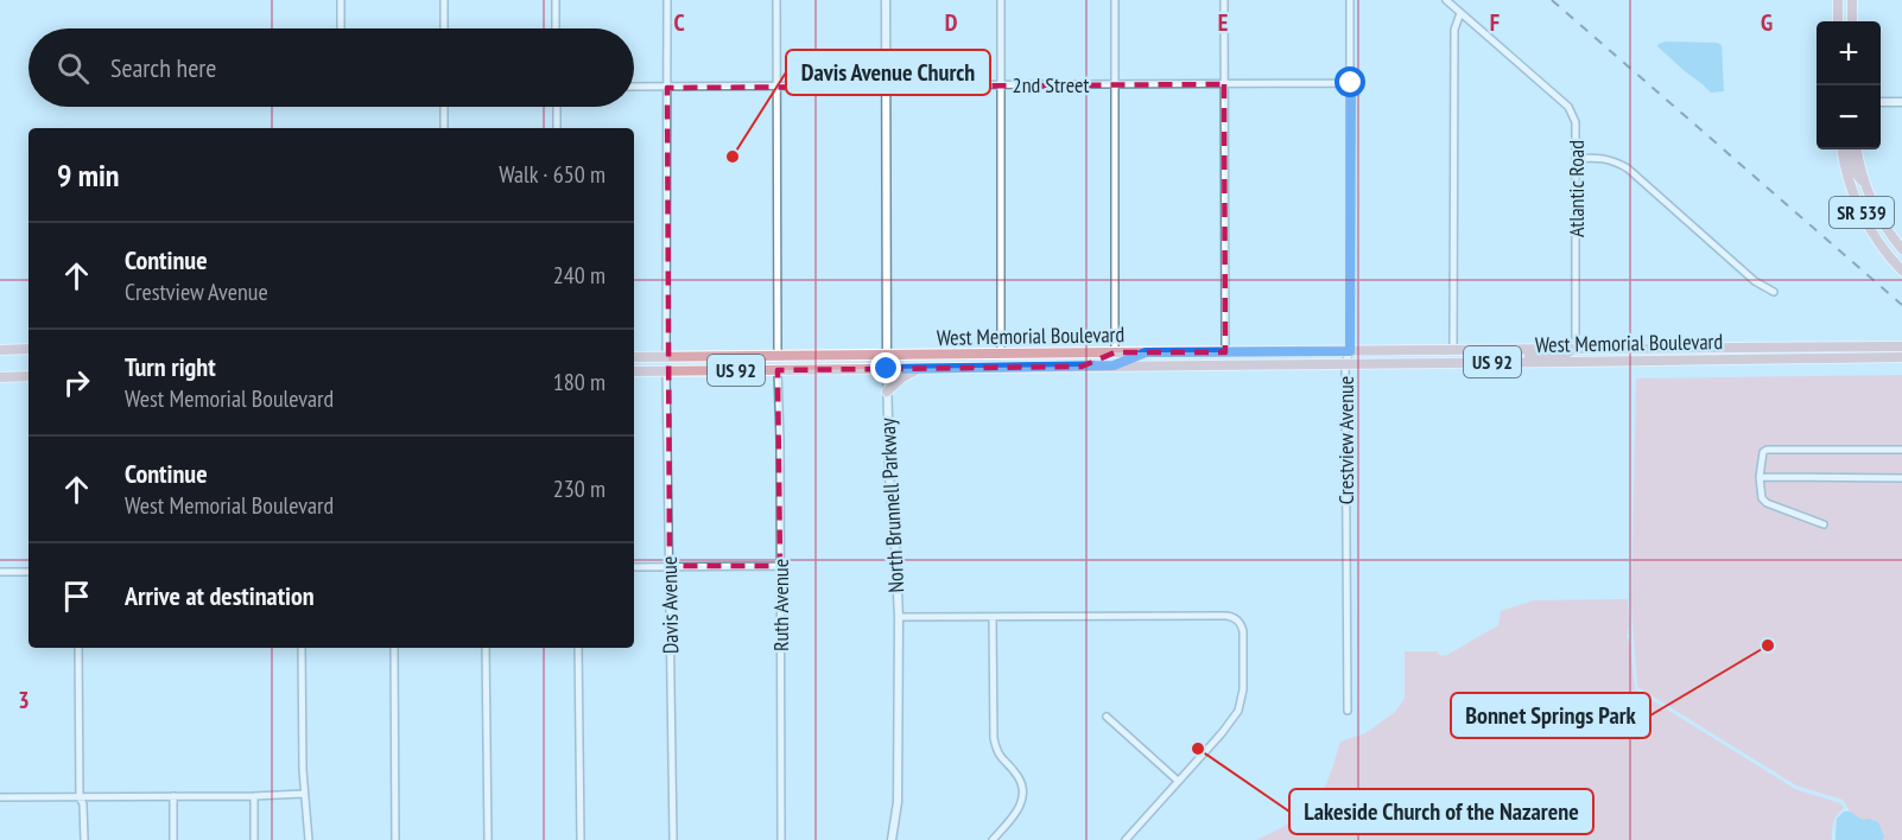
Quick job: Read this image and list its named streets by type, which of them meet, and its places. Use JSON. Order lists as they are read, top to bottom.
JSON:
{
  "streets": {
    "main road": ["SR 539", "West Memorial Boulevard", "US 92"],
    "street": [
      "2nd Street",
      "Atlantic Road",
      "Crestview Avenue",
      "North Brunnell Parkway",
      "Davis Avenue",
      "Ruth Avenue"
    ]
  },
  "crossings": [
    ["2nd Street", "Crestview Avenue"],
    ["2nd Street", "North Brunnell Parkway"],
    ["Atlantic Road", "West Memorial Boulevard"],
    ["West Memorial Boulevard", "Crestview Avenue"],
    ["West Memorial Boulevard", "North Brunnell Parkway"],
    ["West Memorial Boulevard", "Davis Avenue"],
    ["West Memorial Boulevard", "Ruth Avenue"]
  ],
  "places": ["Davis Avenue Church", "Bonnet Springs Park", "Lakeside Church of the Nazarene"],
  "page": {
    "map_buttons": ["+", "−"],
    "search": "Search here",
    "heading": ["9 min", "Walk · 650 m"],
    "list": [
      ["Continue", "Crestview Avenue", "240 m"],
      ["Turn right", "West Memorial Boulevard", "180 m"],
      ["Continue", "West Memorial Boulevard", "230 m"],
      "Arrive at destination"
    ]
  },
  "grid": {
    "columns": [
      "C",
      "D",
      "E",
      "F",
      "G"
    ],
    "rows": ["3"]
  }
}
